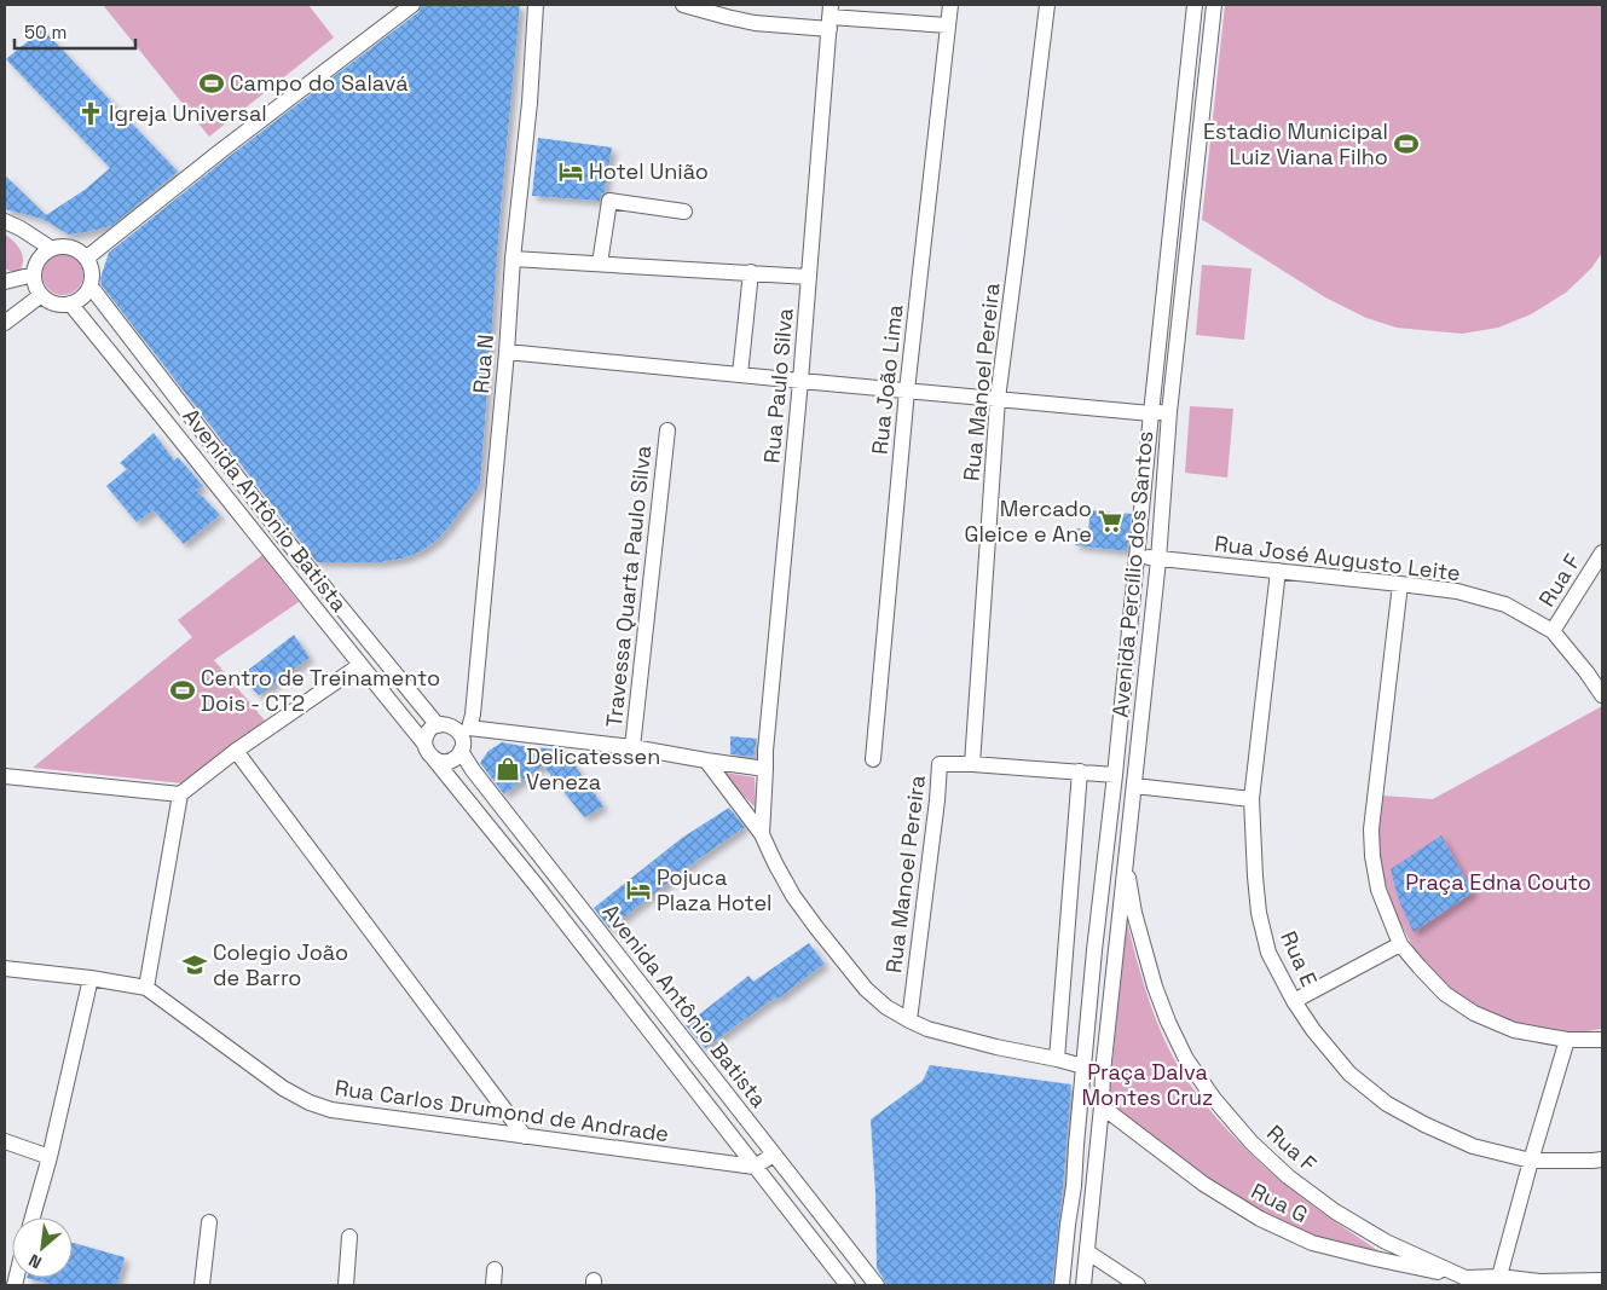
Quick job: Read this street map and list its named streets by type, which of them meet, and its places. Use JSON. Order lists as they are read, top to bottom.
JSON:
{
  "streets": {
    "street": [
      "Rua N",
      "Rua João Lima",
      "Rua Manoel Pereira",
      "Rua Paulo Silva",
      "Avenida Antônio Batista",
      "Rua José Augusto Leite",
      "Avenida Percílio dos Santos",
      "Rua F",
      "Travessa Quarta Paulo Silva",
      "Rua E",
      "Rua Carlos Drumond de Andrade",
      "Rua G"
    ]
  },
  "crossings": [
    ["Rua N", "Avenida Antônio Batista"],
    ["Rua Manoel Pereira", "Rua Paulo Silva"],
    ["Rua Manoel Pereira", "Avenida Percílio dos Santos"],
    ["Rua Paulo Silva", "Avenida Percílio dos Santos"],
    ["Avenida Antônio Batista", "Rua Carlos Drumond de Andrade"],
    ["Rua José Augusto Leite", "Avenida Percílio dos Santos"],
    ["Rua José Augusto Leite", "Rua F"],
    ["Rua José Augusto Leite", "Rua E"],
    ["Avenida Percílio dos Santos", "Rua F"],
    ["Avenida Percílio dos Santos", "Rua G"],
    ["Rua F", "Rua G"]
  ],
  "parks": ["Praça Edna Couto", "Praça Dalva Montes Cruz"],
  "places": {
    "sports": ["Campo do Salavá", "Estadio Municipal Luiz Viana Filho", "Centro de Treinamento Dois - CT2"],
    "church": ["Igreja Universal"],
    "hotel": ["Hotel União", "Pojuca Plaza Hotel"],
    "supermarket": ["Mercado Gleice e Ane"],
    "shop": ["Delicatessen Veneza"],
    "school or university": ["Colegio João de Barro"]
  },
  "scale_bar": "50 m",
  "north": "bottom left"
}
